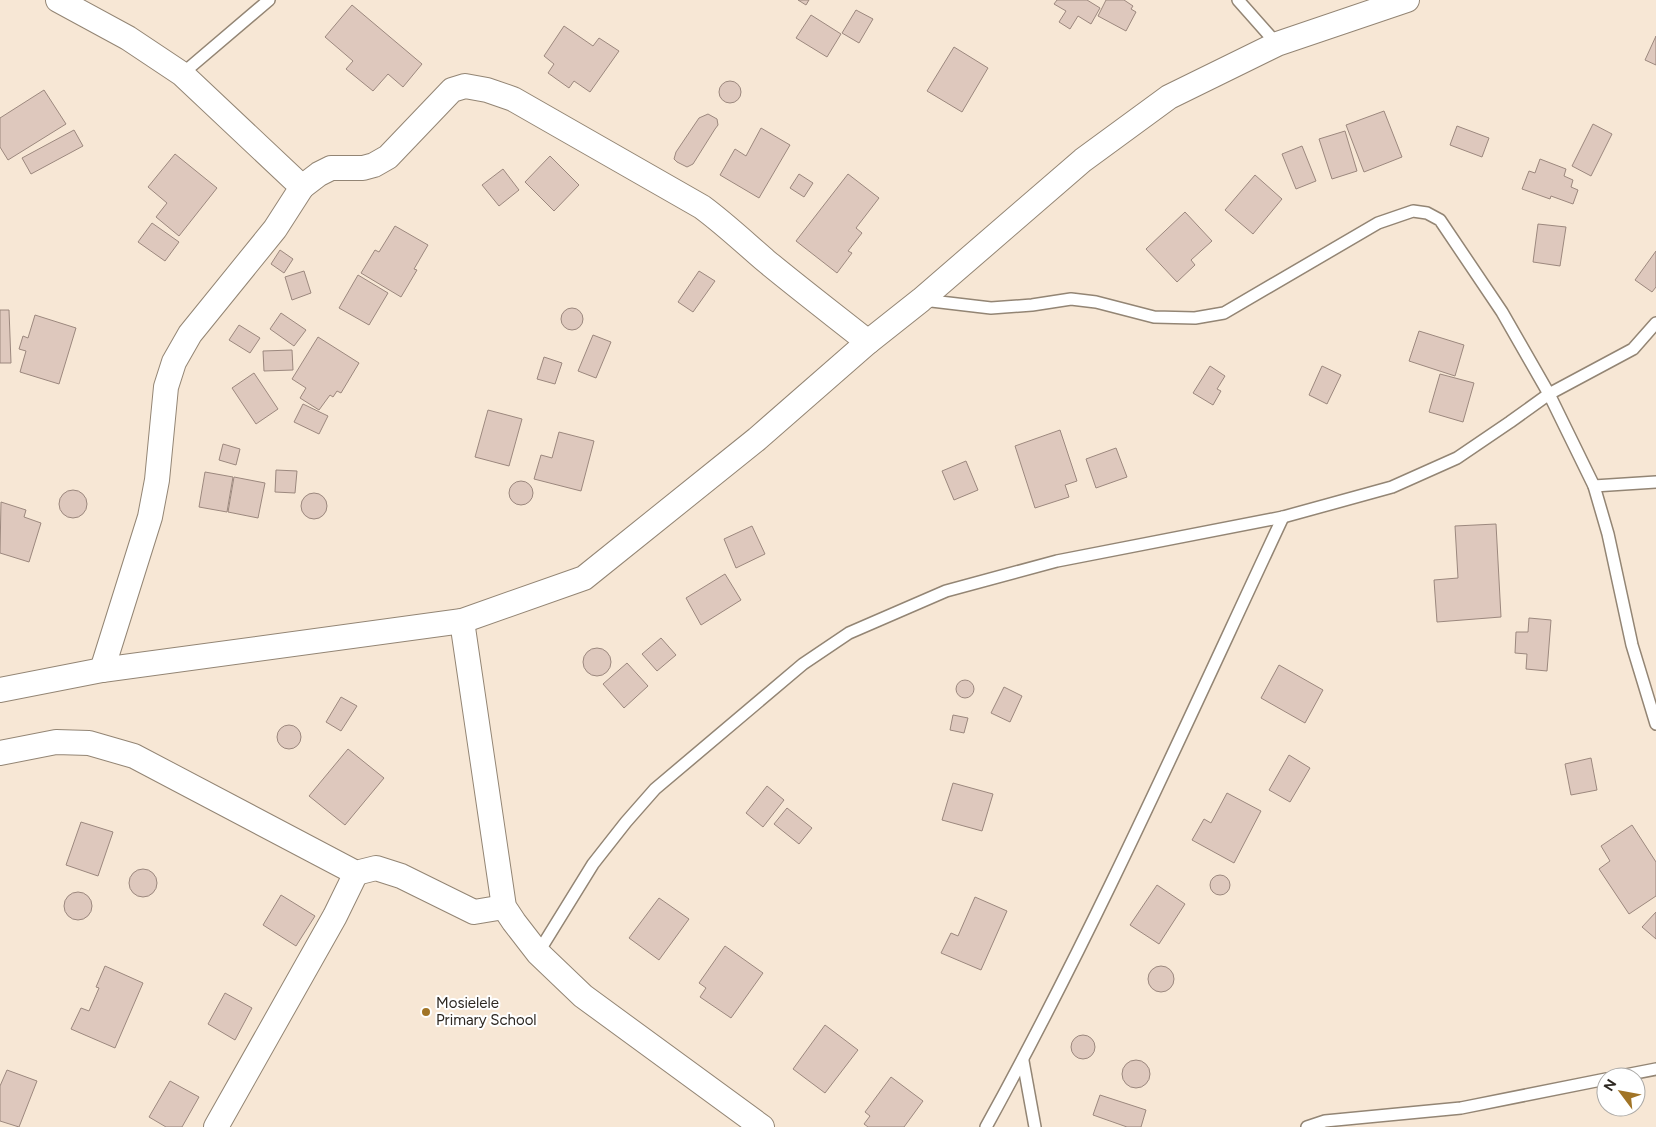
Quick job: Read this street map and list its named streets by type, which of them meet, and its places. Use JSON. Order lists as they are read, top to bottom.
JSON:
{
  "places": ["Mosielele Primary School"],
  "north": "top left"
}
